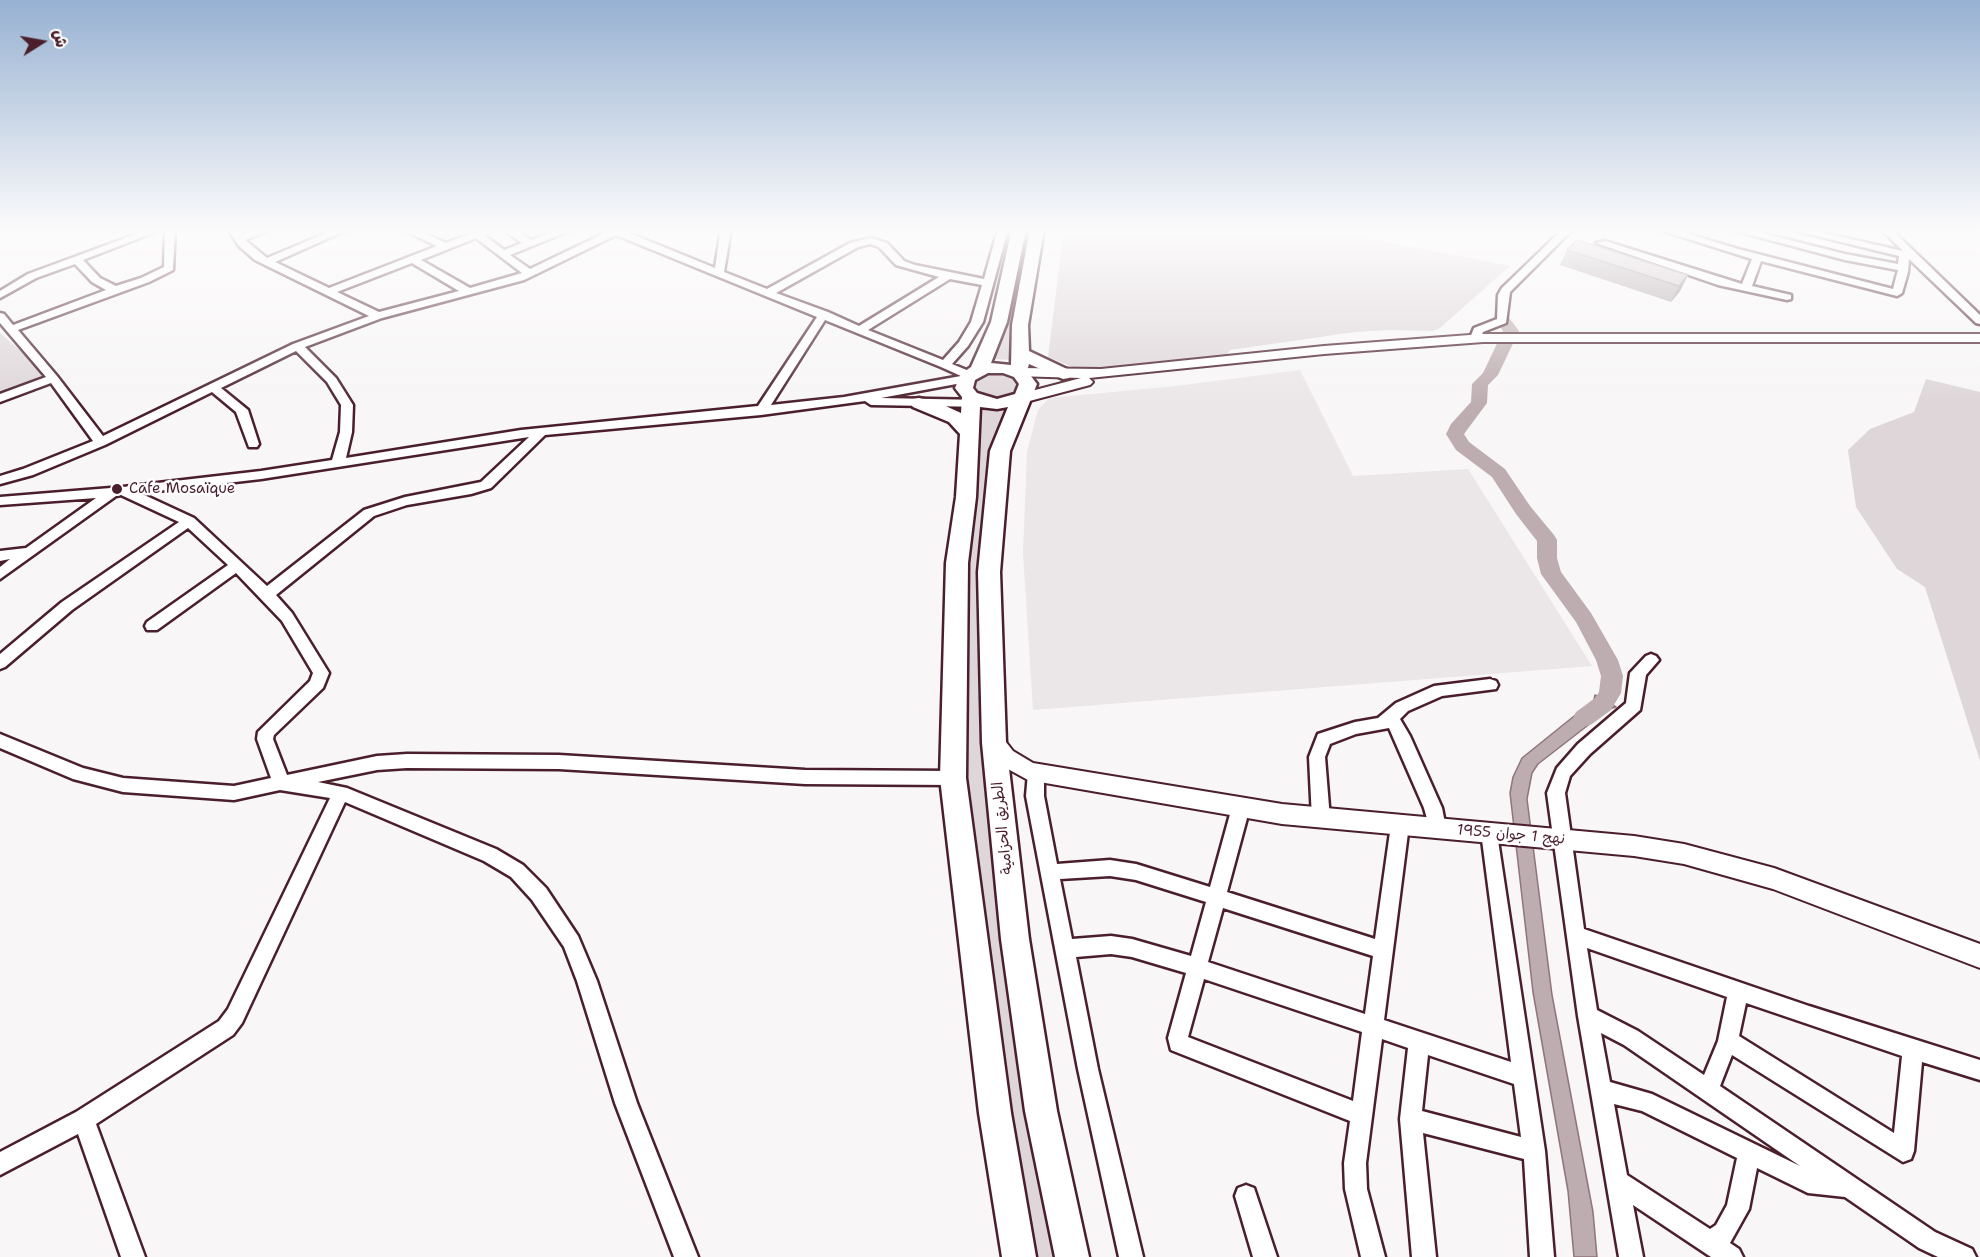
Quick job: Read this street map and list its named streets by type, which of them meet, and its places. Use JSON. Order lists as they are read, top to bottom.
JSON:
{
  "streets": {
    "highway": ["الطريق الحزامية"],
    "main road": ["نهج 1 جوان 1955"]
  },
  "places": ["Cafe Mosaïque"],
  "north": "right"
}
